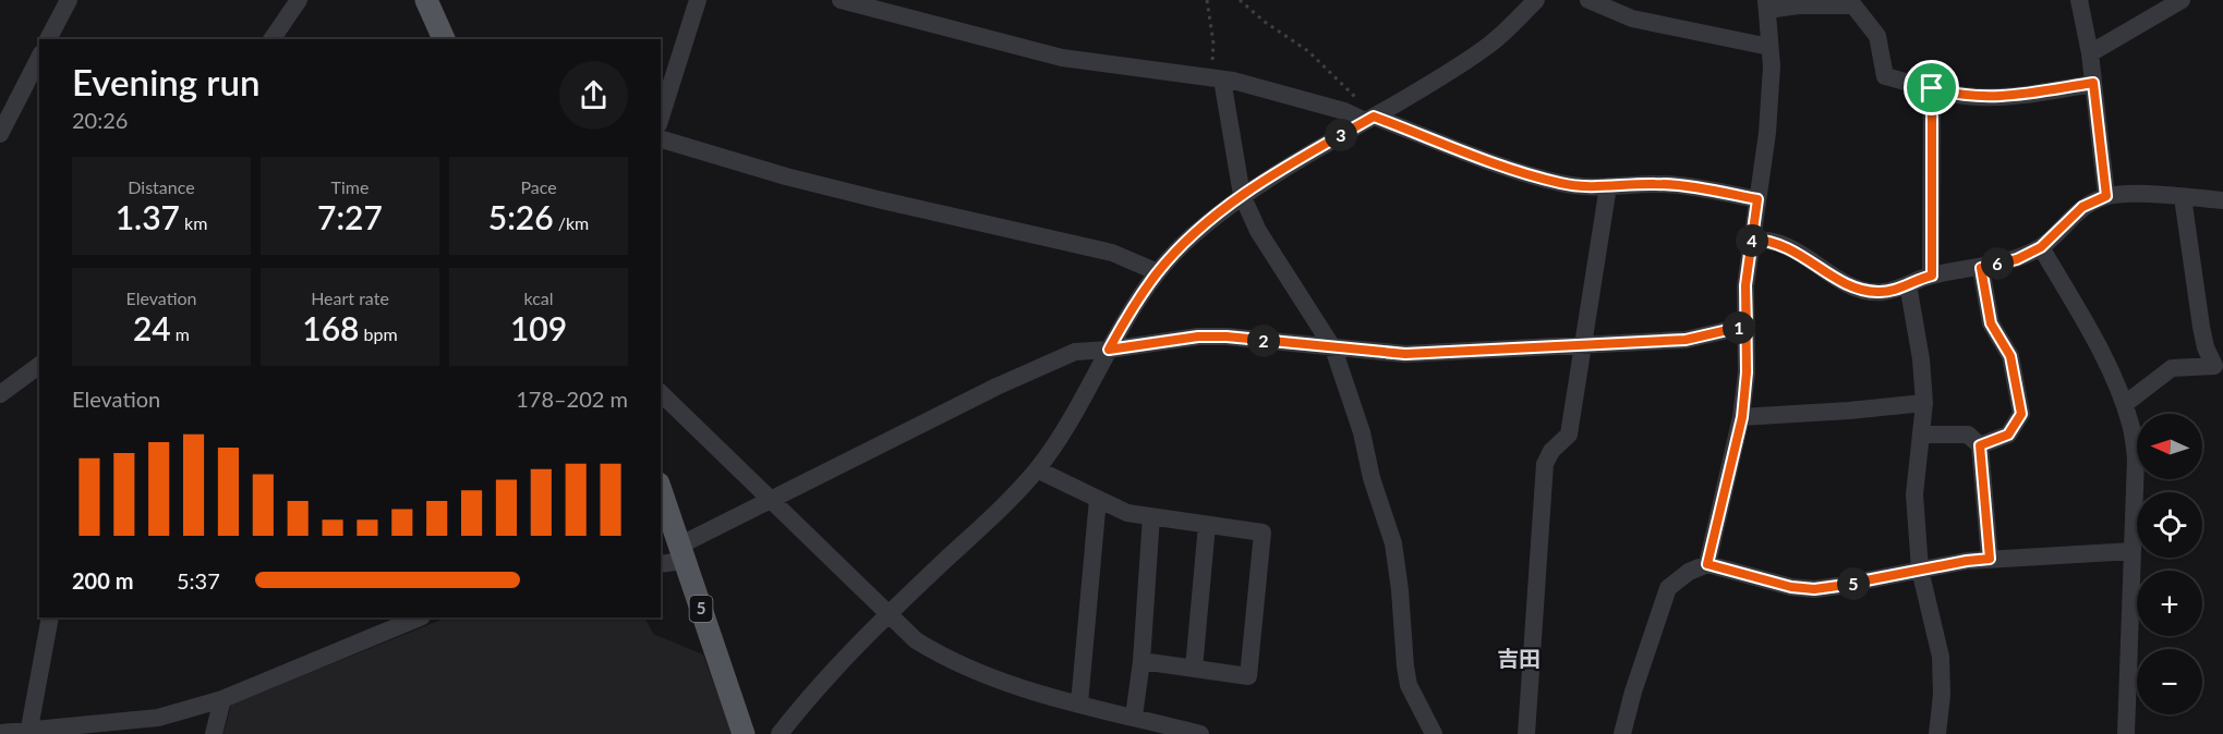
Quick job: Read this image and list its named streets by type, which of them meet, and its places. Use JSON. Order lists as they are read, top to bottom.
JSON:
{
  "streets": {
    "main road": ["5"]
  },
  "districts": ["吉田"],
  "north": "left",
  "page": {
    "heading": ["Evening run", "20:26"],
    "pins": [
      "3",
      "4",
      "6",
      "1",
      "2",
      "5"
    ],
    "stats": [
      ["Distance", "1.37 km"],
      ["Time", "7:27"],
      ["Pace", "5:26 /km"],
      ["Elevation", "24 m"],
      ["Heart rate", "168 bpm"],
      ["kcal", "109"]
    ],
    "chart": ["Elevation", "178–202 m"],
    "map_buttons": ["+", "−"],
    "list": [
      {
        "name": "200 m",
        "note": "5:37"
      }
    ]
  }
}
